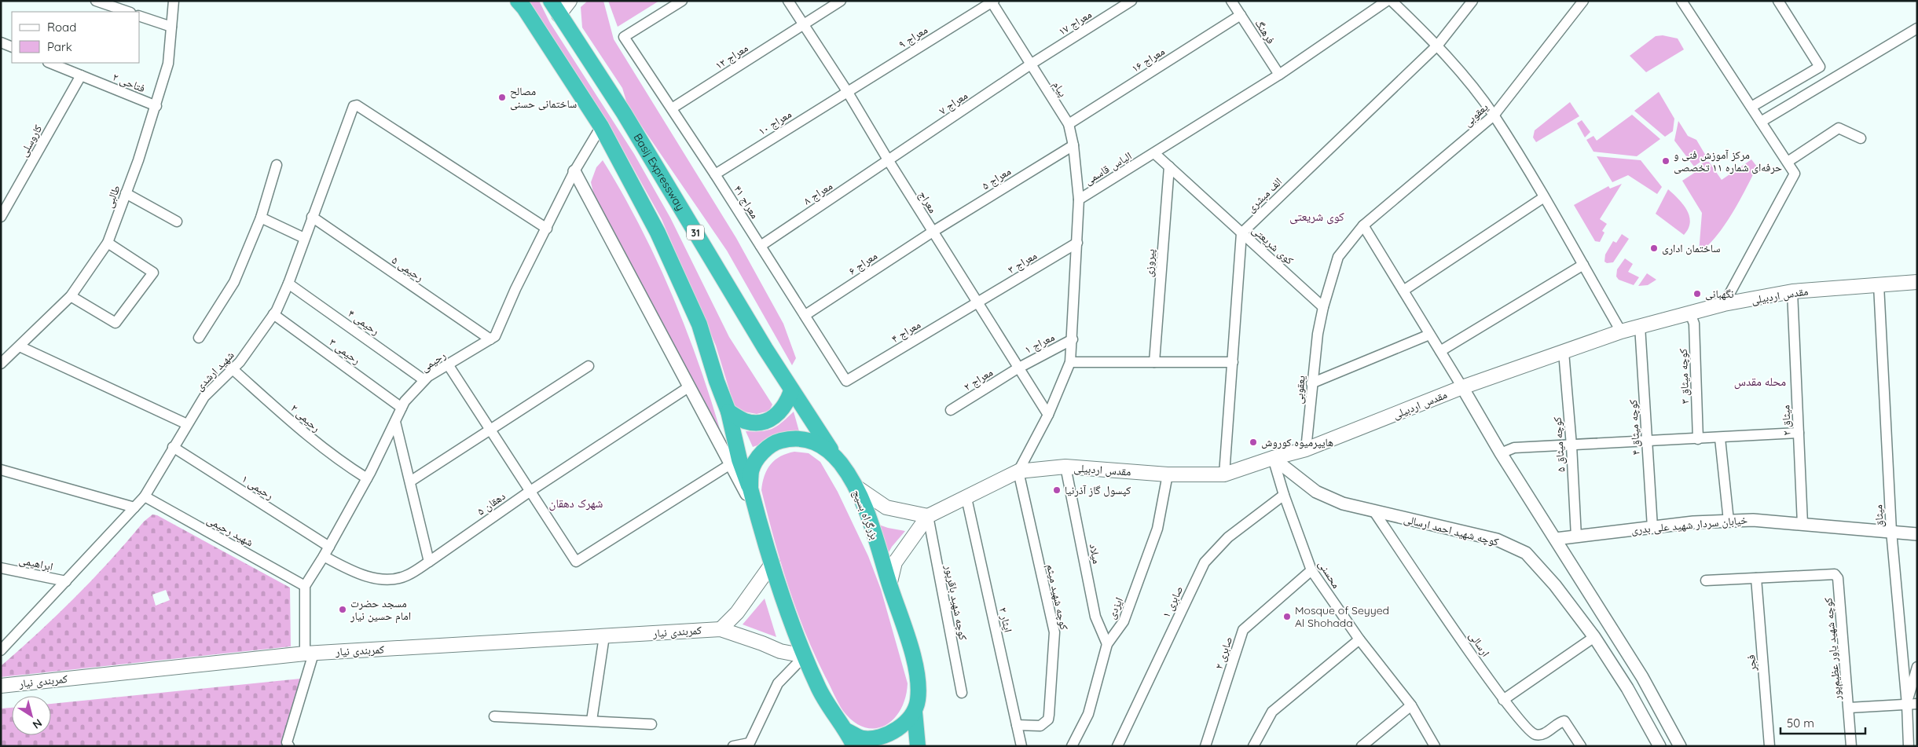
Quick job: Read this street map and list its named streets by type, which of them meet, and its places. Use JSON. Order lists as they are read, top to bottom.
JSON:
{
  "streets": {
    "highway": ["Basij Expressway", "31", "بزرگراه بسیج"],
    "main road": ["مقدس اردبیلی", "کمربندی نیار"],
    "street": [
      "معراج ۱۷",
      "فرهنگ",
      "معراج ۹",
      "معراج ۱۲",
      "معراج ۱۶",
      "فتاحی ۲",
      "پیام",
      "معراج ۷",
      "یعقوبی",
      "معراج ۱۰",
      "کاروسلی",
      "الیاس قاسمی",
      "معراج ۵",
      "معراج ۸",
      "الف مبشری",
      "طالبی",
      "معراج ۴۱",
      "معراج",
      "کوی شریعتی",
      "معراج ۳",
      "معراج ۶",
      "پیروزی",
      "رحیمی ۵",
      "رحیمی ۴",
      "معراج ۴",
      "معراج ۱",
      "رحیمی ۳",
      "رحیمی",
      "شهید ارشدی",
      "کوچه میثاق ۳",
      "معراج ۲",
      "رحیمی ۲",
      "میثاق ۲",
      "کوچه میثاق ۴",
      "کوچه میثاق ۵",
      "رحیمی ۱",
      "دهقان ۵",
      "میثاق",
      "خیابان سردار شهید علی بدری",
      "کوچه شهید احمد ارسالی",
      "شهید رحیمی",
      "میلاد",
      "ابراهیمی",
      "محسنی",
      "کوچه شهید میثم",
      "صابری ۱",
      "کوچه شهید باقرپور",
      "ایزدی",
      "ایثار ۲",
      "ارسالی",
      "کوچه شهید یاور عظیم‌پور",
      "صابری ۲",
      "فجر"
    ]
  },
  "crossings": [
    ["معراج ۱۷", "پیام"],
    ["معراج ۱۷", "معراج ۷"],
    ["فرهنگ", "معراج ۱۶"],
    ["فرهنگ", "الیاس قاسمی"],
    ["معراج ۹", "پیام"],
    ["معراج ۹", "معراج ۱۰"],
    ["معراج ۹", "معراج"],
    ["معراج ۱۲", "معراج ۴۱"],
    ["معراج ۱۲", "معراج"],
    ["معراج ۱۶", "پیام"],
    ["فتاحی ۲", "کاروسلی"],
    ["فتاحی ۲", "طالبی"],
    ["پیام", "معراج ۷"],
    ["پیام", "الیاس قاسمی"],
    ["پیام", "معراج ۵"],
    ["معراج ۷", "معراج ۸"],
    ["معراج ۷", "معراج"],
    ["یعقوبی", "کوی شریعتی"],
    ["یعقوبی", "مقدس اردبیلی"],
    ["معراج ۱۰", "معراج ۴۱"],
    ["معراج ۱۰", "معراج"],
    ["الیاس قاسمی", "معراج"],
    ["الیاس قاسمی", "کوی شریعتی"],
    ["الیاس قاسمی", "معراج ۳"],
    ["الیاس قاسمی", "مقدس اردبیلی"],
    ["الیاس قاسمی", "معراج ۱"],
    ["الیاس قاسمی", "کوچه شهید میثم"],
    ["Basij Expressway", "بزرگراه بسیج"],
    ["معراج ۵", "معراج"],
    ["معراج ۵", "معراج ۶"],
    ["معراج ۸", "معراج ۴۱"],
    ["معراج ۸", "معراج"],
    ["الف مبشری", "کوی شریعتی"],
    ["معراج ۴۱", "معراج ۶"],
    ["معراج ۴۱", "معراج ۴"],
    ["معراج", "معراج ۳"],
    ["معراج", "معراج ۶"],
    ["معراج", "معراج ۴"],
    ["معراج", "معراج ۱"],
    ["معراج", "معراج ۲"],
    ["کوی شریعتی", "پیروزی"],
    ["معراج ۳", "معراج ۴"],
    ["رحیمی ۵", "رحیمی"],
    ["رحیمی ۵", "شهید ارشدی"],
    ["مقدس اردبیلی", "کوچه میثاق ۳"],
    ["مقدس اردبیلی", "میثاق ۲"],
    ["مقدس اردبیلی", "کوچه میثاق ۴"],
    ["مقدس اردبیلی", "کوچه میثاق ۵"],
    ["مقدس اردبیلی", "میثاق"],
    ["مقدس اردبیلی", "کوچه شهید احمد ارسالی"],
    ["مقدس اردبیلی", "میلاد"],
    ["مقدس اردبیلی", "محسنی"],
    ["مقدس اردبیلی", "کوچه شهید میثم"],
    ["مقدس اردبیلی", "کوچه شهید باقرپور"],
    ["مقدس اردبیلی", "ایزدی"],
    ["مقدس اردبیلی", "ایثار ۲"],
    ["رحیمی ۴", "رحیمی"],
    ["رحیمی ۴", "شهید ارشدی"],
    ["معراج ۱", "معراج ۲"],
    ["رحیمی ۳", "رحیمی"],
    ["رحیمی ۳", "شهید ارشدی"],
    ["رحیمی", "شهید ارشدی"],
    ["رحیمی", "رحیمی ۲"],
    ["رحیمی", "رحیمی ۱"],
    ["رحیمی", "دهقان ۵"],
    ["رحیمی", "شهید رحیمی"],
    ["شهید ارشدی", "رحیمی ۲"],
    ["شهید ارشدی", "رحیمی ۱"],
    ["شهید ارشدی", "شهید رحیمی"],
    ["شهید ارشدی", "ابراهیمی"],
    ["میثاق ۲", "خیابان سردار شهید علی بدری"],
    ["کوچه میثاق ۴", "خیابان سردار شهید علی بدری"],
    ["کوچه میثاق ۵", "خیابان سردار شهید علی بدری"],
    ["میثاق", "خیابان سردار شهید علی بدری"],
    ["کوچه شهید احمد ارسالی", "محسنی"],
    ["کوچه شهید احمد ارسالی", "ارسالی"],
    ["میلاد", "ایزدی"],
    ["محسنی", "صابری ۱"],
    ["محسنی", "صابری ۲"],
    ["کوچه شهید میثم", "ایثار ۲"],
    ["کوچه شهید یاور عظیم‌پور", "فجر"]
  ],
  "districts": ["کوی شریعتی", "محله مقدس", "شهرک دهقان"],
  "places": [
    "مصالح ساختمانی حسنی",
    "مرکز آموزش فنی و حرفه‌ای شماره ۱۱ تخصصی",
    "ساختمان اداری",
    "نگهبانی",
    "هایپرمیوه کوروش",
    "کپسول گاز آذرنیا",
    "مسجد حضرت امام حسین نیار",
    "Mosque of Seyyed Al Shohada"
  ],
  "legend": ["Road", "Park"],
  "scale_bar": "50 m",
  "north": "bottom right"
}
